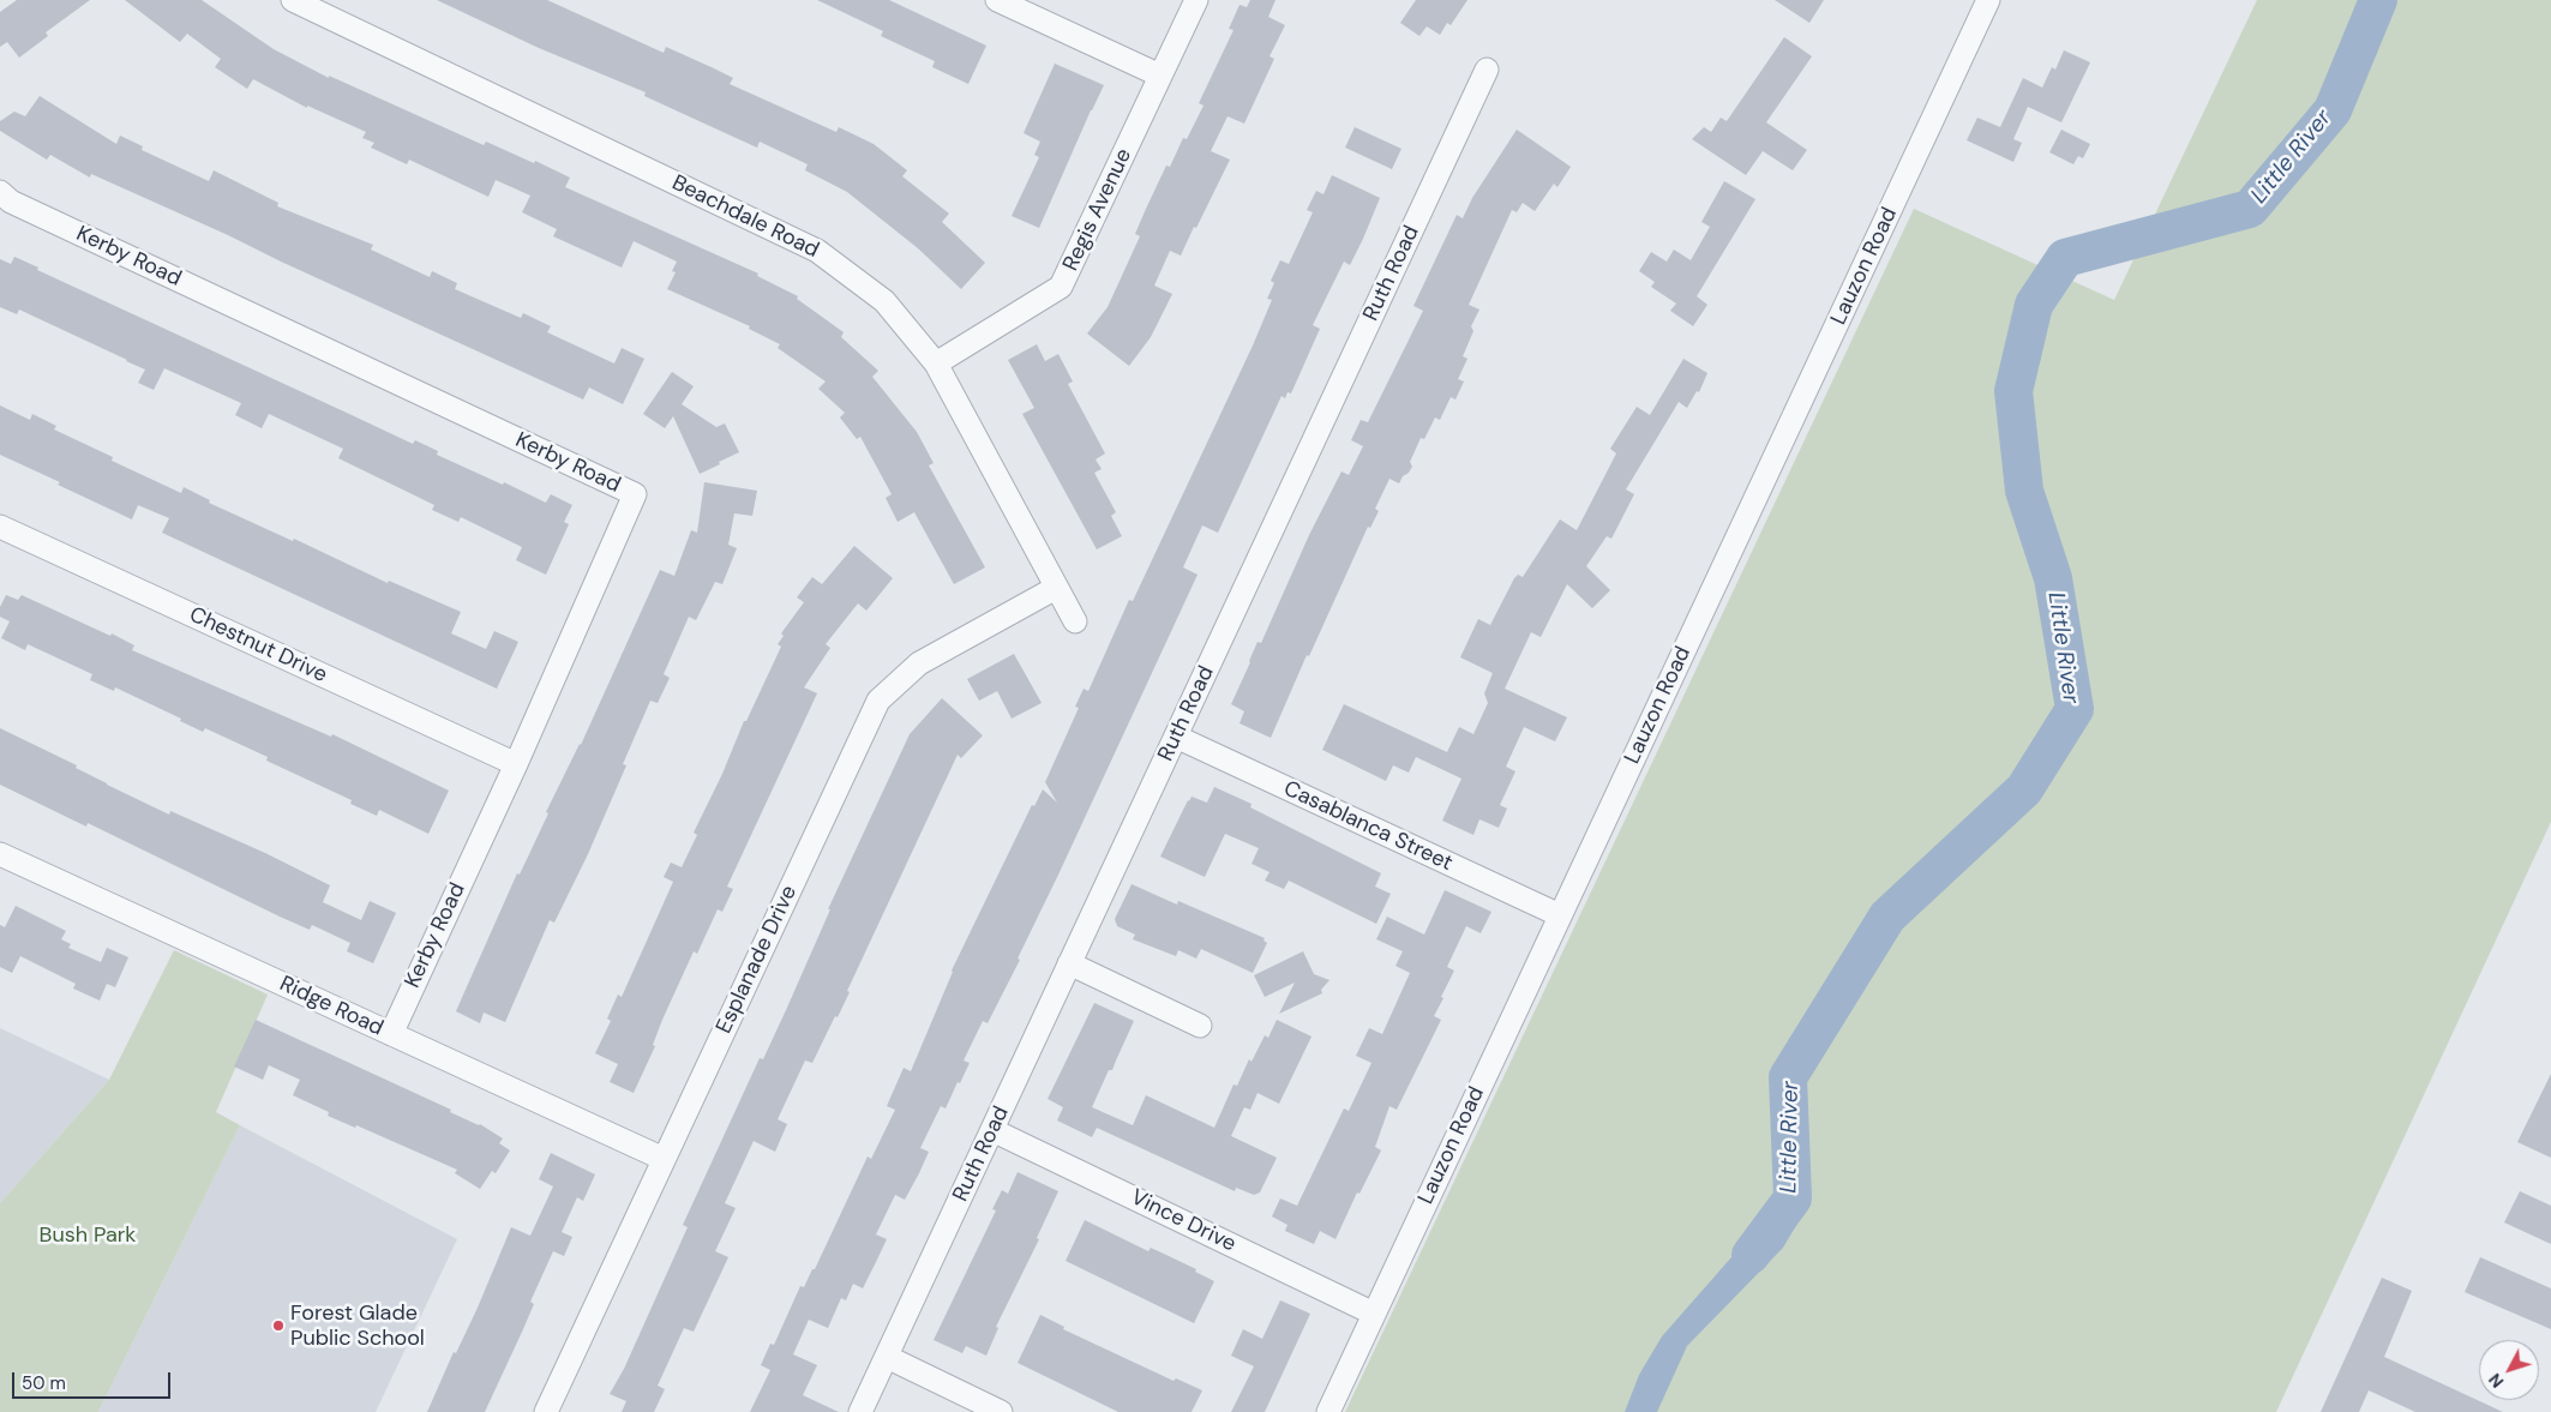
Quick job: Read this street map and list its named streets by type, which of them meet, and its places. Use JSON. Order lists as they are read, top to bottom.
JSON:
{
  "streets": {
    "street": [
      "Regis Avenue",
      "Beachdale Road",
      "Kerby Road",
      "Lauzon Road",
      "Ruth Road",
      "Chestnut Drive",
      "Casablanca Street",
      "Esplanade Drive",
      "Ridge Road",
      "Vince Drive"
    ]
  },
  "crossings": [
    ["Regis Avenue", "Beachdale Road"],
    ["Beachdale Road", "Esplanade Drive"],
    ["Kerby Road", "Chestnut Drive"],
    ["Kerby Road", "Ridge Road"],
    ["Lauzon Road", "Casablanca Street"],
    ["Lauzon Road", "Vince Drive"],
    ["Ruth Road", "Casablanca Street"],
    ["Ruth Road", "Vince Drive"],
    ["Esplanade Drive", "Ridge Road"]
  ],
  "water": ["Little River"],
  "parks": ["Bush Park"],
  "places": ["Forest Glade Public School"],
  "scale_bar": "50 m",
  "north": "bottom left"
}
